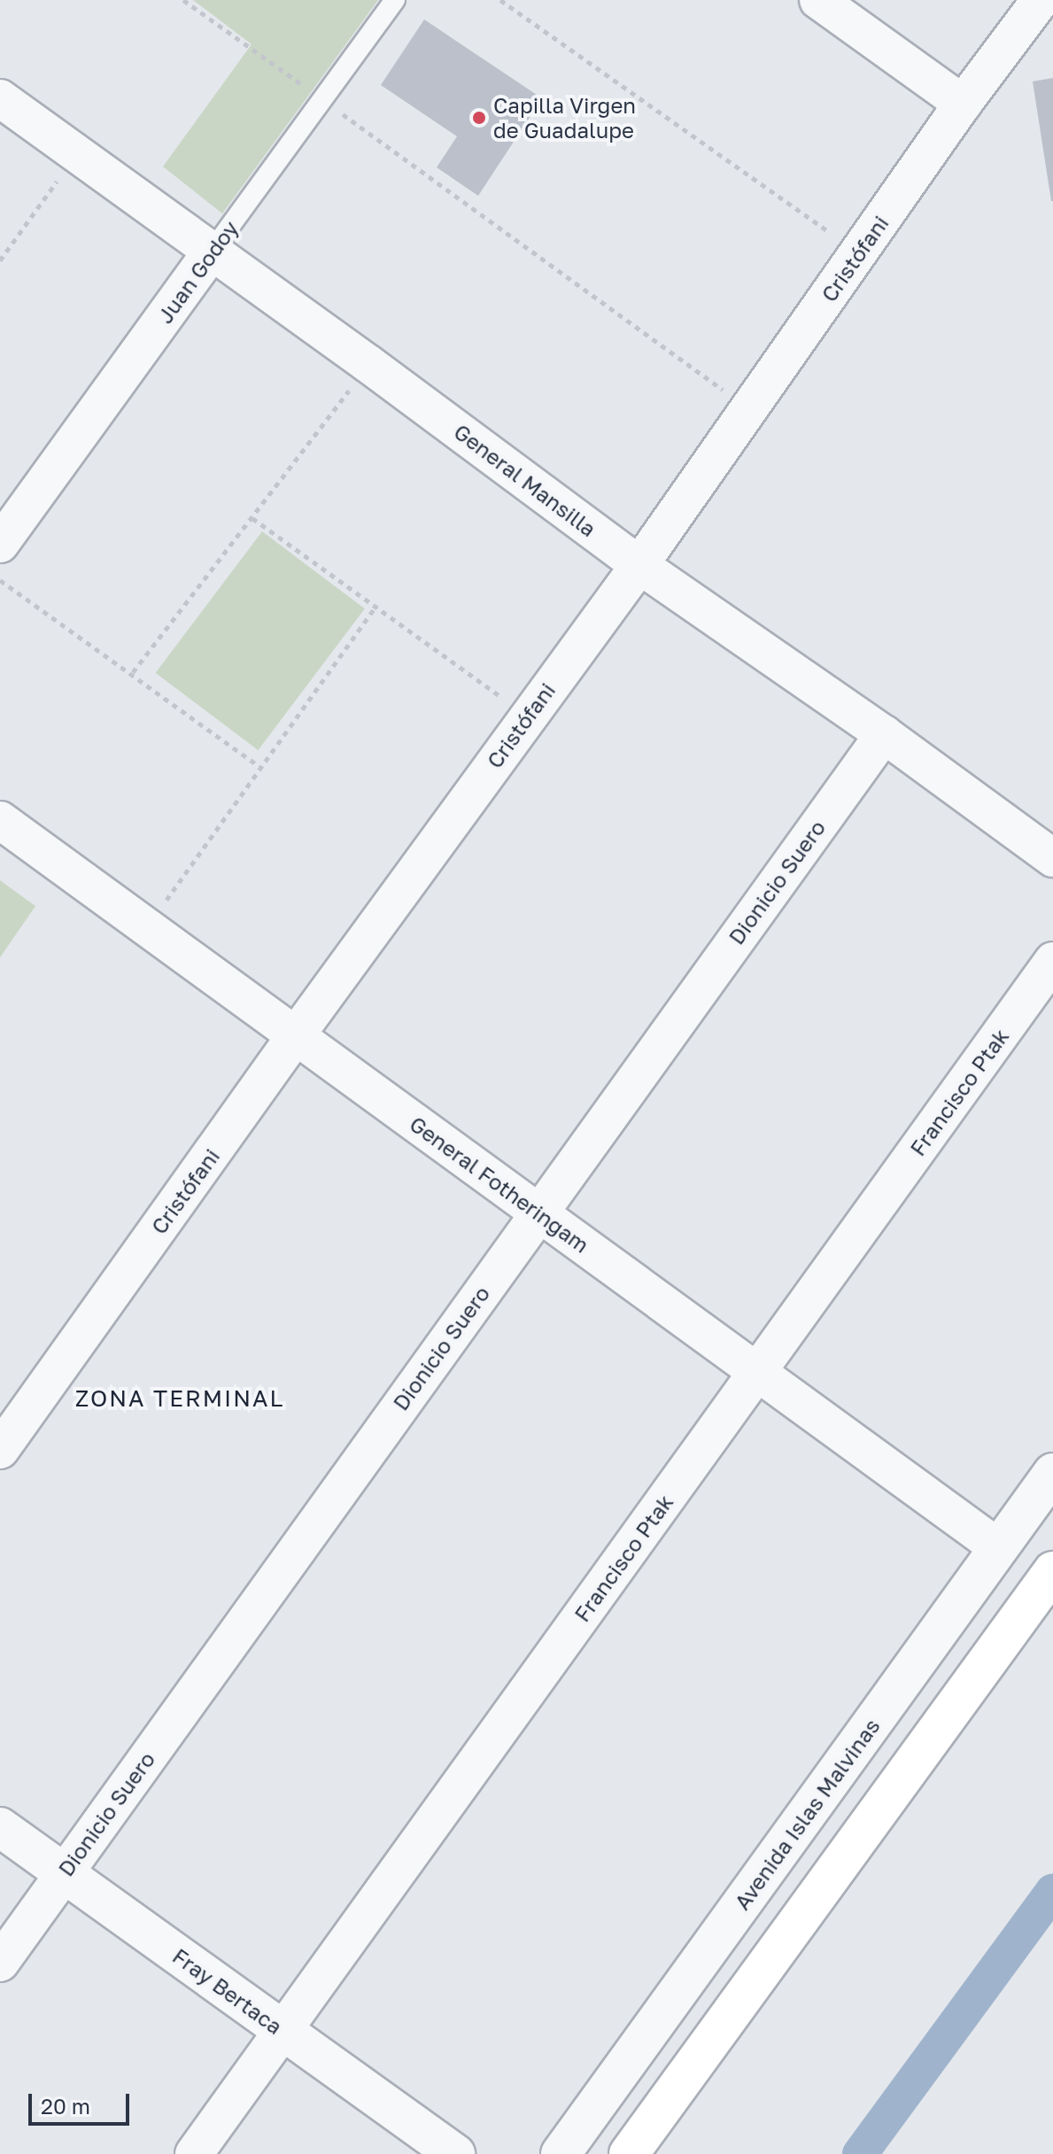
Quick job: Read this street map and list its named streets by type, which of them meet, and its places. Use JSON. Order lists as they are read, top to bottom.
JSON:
{
  "streets": {
    "street": [
      "Cristófani",
      "Juan Godoy",
      "General Mansilla",
      "Dionicio Suero",
      "Francisco Ptak",
      "General Fotheringam",
      "Avenida Islas Malvinas",
      "Fray Bertaca"
    ]
  },
  "crossings": [
    ["Cristófani", "General Mansilla"],
    ["Cristófani", "General Fotheringam"],
    ["Juan Godoy", "General Mansilla"],
    ["General Mansilla", "Dionicio Suero"],
    ["Dionicio Suero", "General Fotheringam"],
    ["Dionicio Suero", "Fray Bertaca"],
    ["Francisco Ptak", "General Fotheringam"],
    ["Francisco Ptak", "Fray Bertaca"],
    ["General Fotheringam", "Avenida Islas Malvinas"]
  ],
  "districts": ["ZONA TERMINAL"],
  "places": ["Capilla Virgen de Guadalupe"],
  "scale_bar": "20 m"
}
